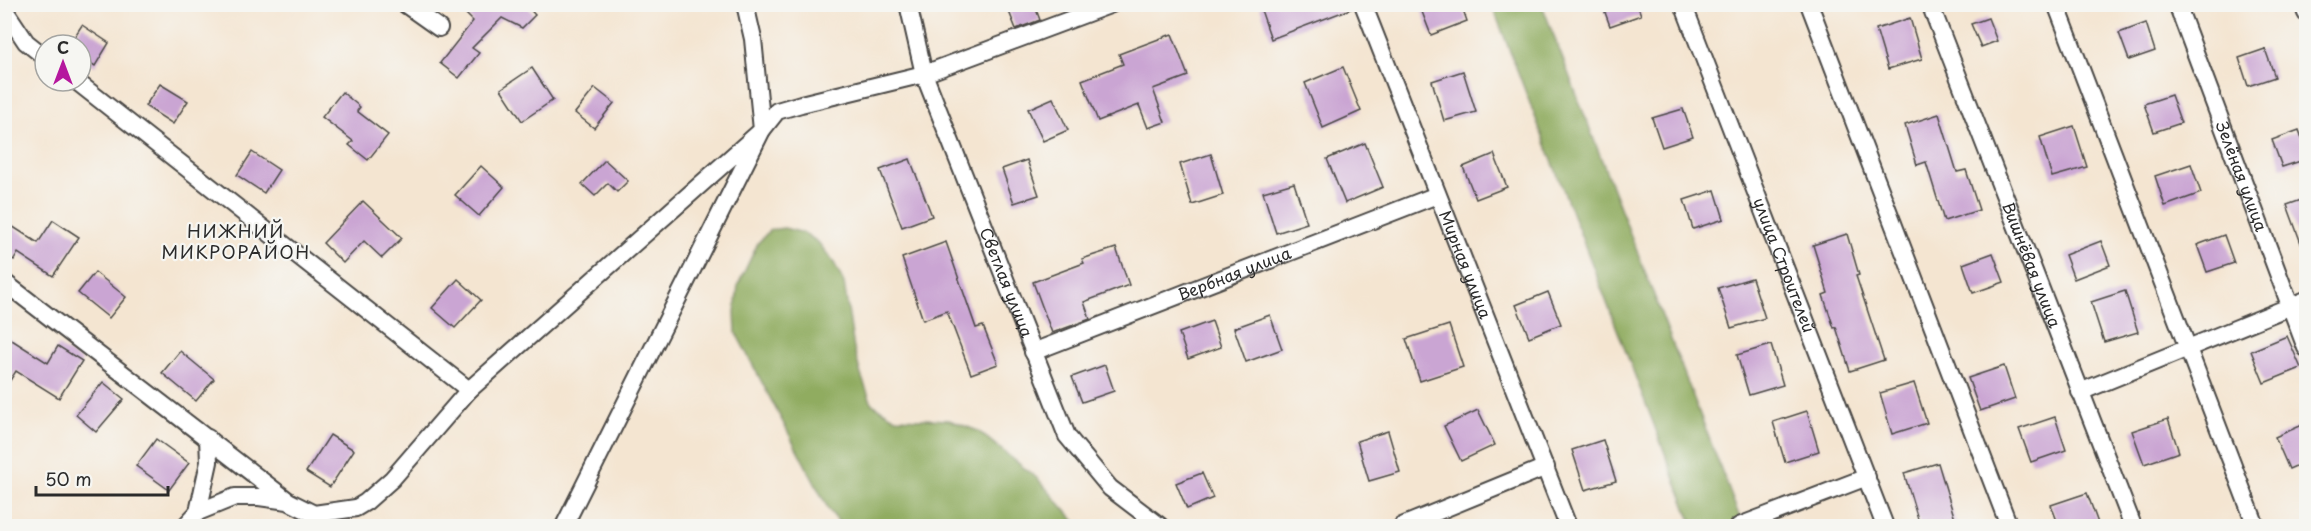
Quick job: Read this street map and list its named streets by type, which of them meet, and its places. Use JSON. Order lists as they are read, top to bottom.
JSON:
{
  "streets": {
    "street": [
      "Зелёная улица",
      "улица Строителей",
      "Мирная улица",
      "Вишнёвая улица",
      "Вербная улица",
      "Светлая улица"
    ]
  },
  "crossings": [
    ["Мирная улица", "Вербная улица"],
    ["Вербная улица", "Светлая улица"]
  ],
  "districts": ["НИЖНИЙ МИКРОРАЙОН"],
  "scale_bar": "50 m",
  "north": "top"
}
